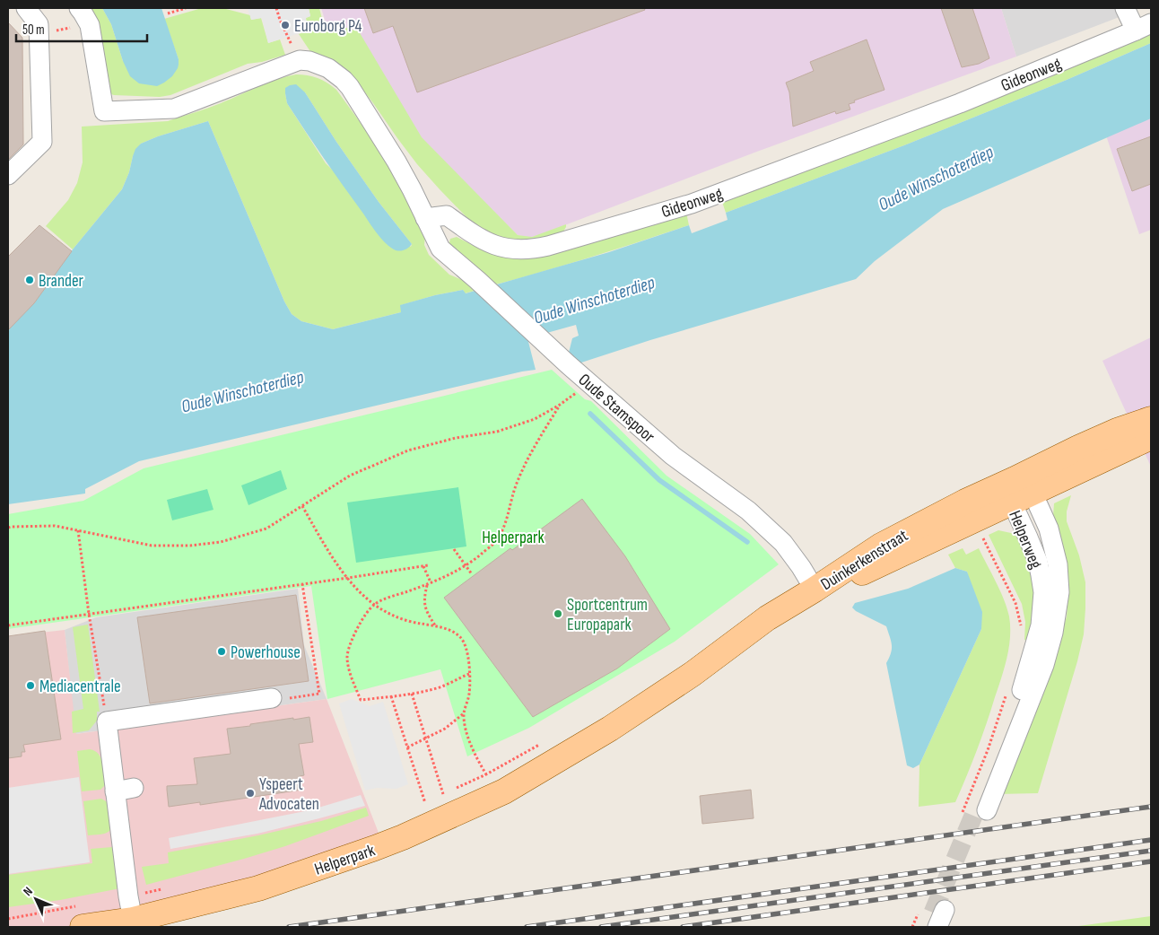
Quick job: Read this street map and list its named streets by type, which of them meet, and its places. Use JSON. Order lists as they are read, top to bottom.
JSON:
{
  "streets": {
    "main road": ["Duinkerkenstraat", "Helperpark"],
    "street": ["Gideonweg", "Oude Stamspoor", "Helperweg"]
  },
  "crossings": [
    ["Gideonweg", "Oude Stamspoor"],
    ["Oude Stamspoor", "Duinkerkenstraat"],
    ["Oude Stamspoor", "Helperpark"],
    ["Helperweg", "Duinkerkenstraat"],
    ["Duinkerkenstraat", "Helperpark"]
  ],
  "water": ["Oude Winschoterdiep"],
  "parks": ["Helperpark"],
  "places": [
    "Euroborg P4",
    "Brander",
    "Sportcentrum Europapark",
    "Powerhouse",
    "Mediacentrale",
    "Yspeert Advocaten"
  ],
  "scale_bar": "50 m",
  "north": "top left"
}
